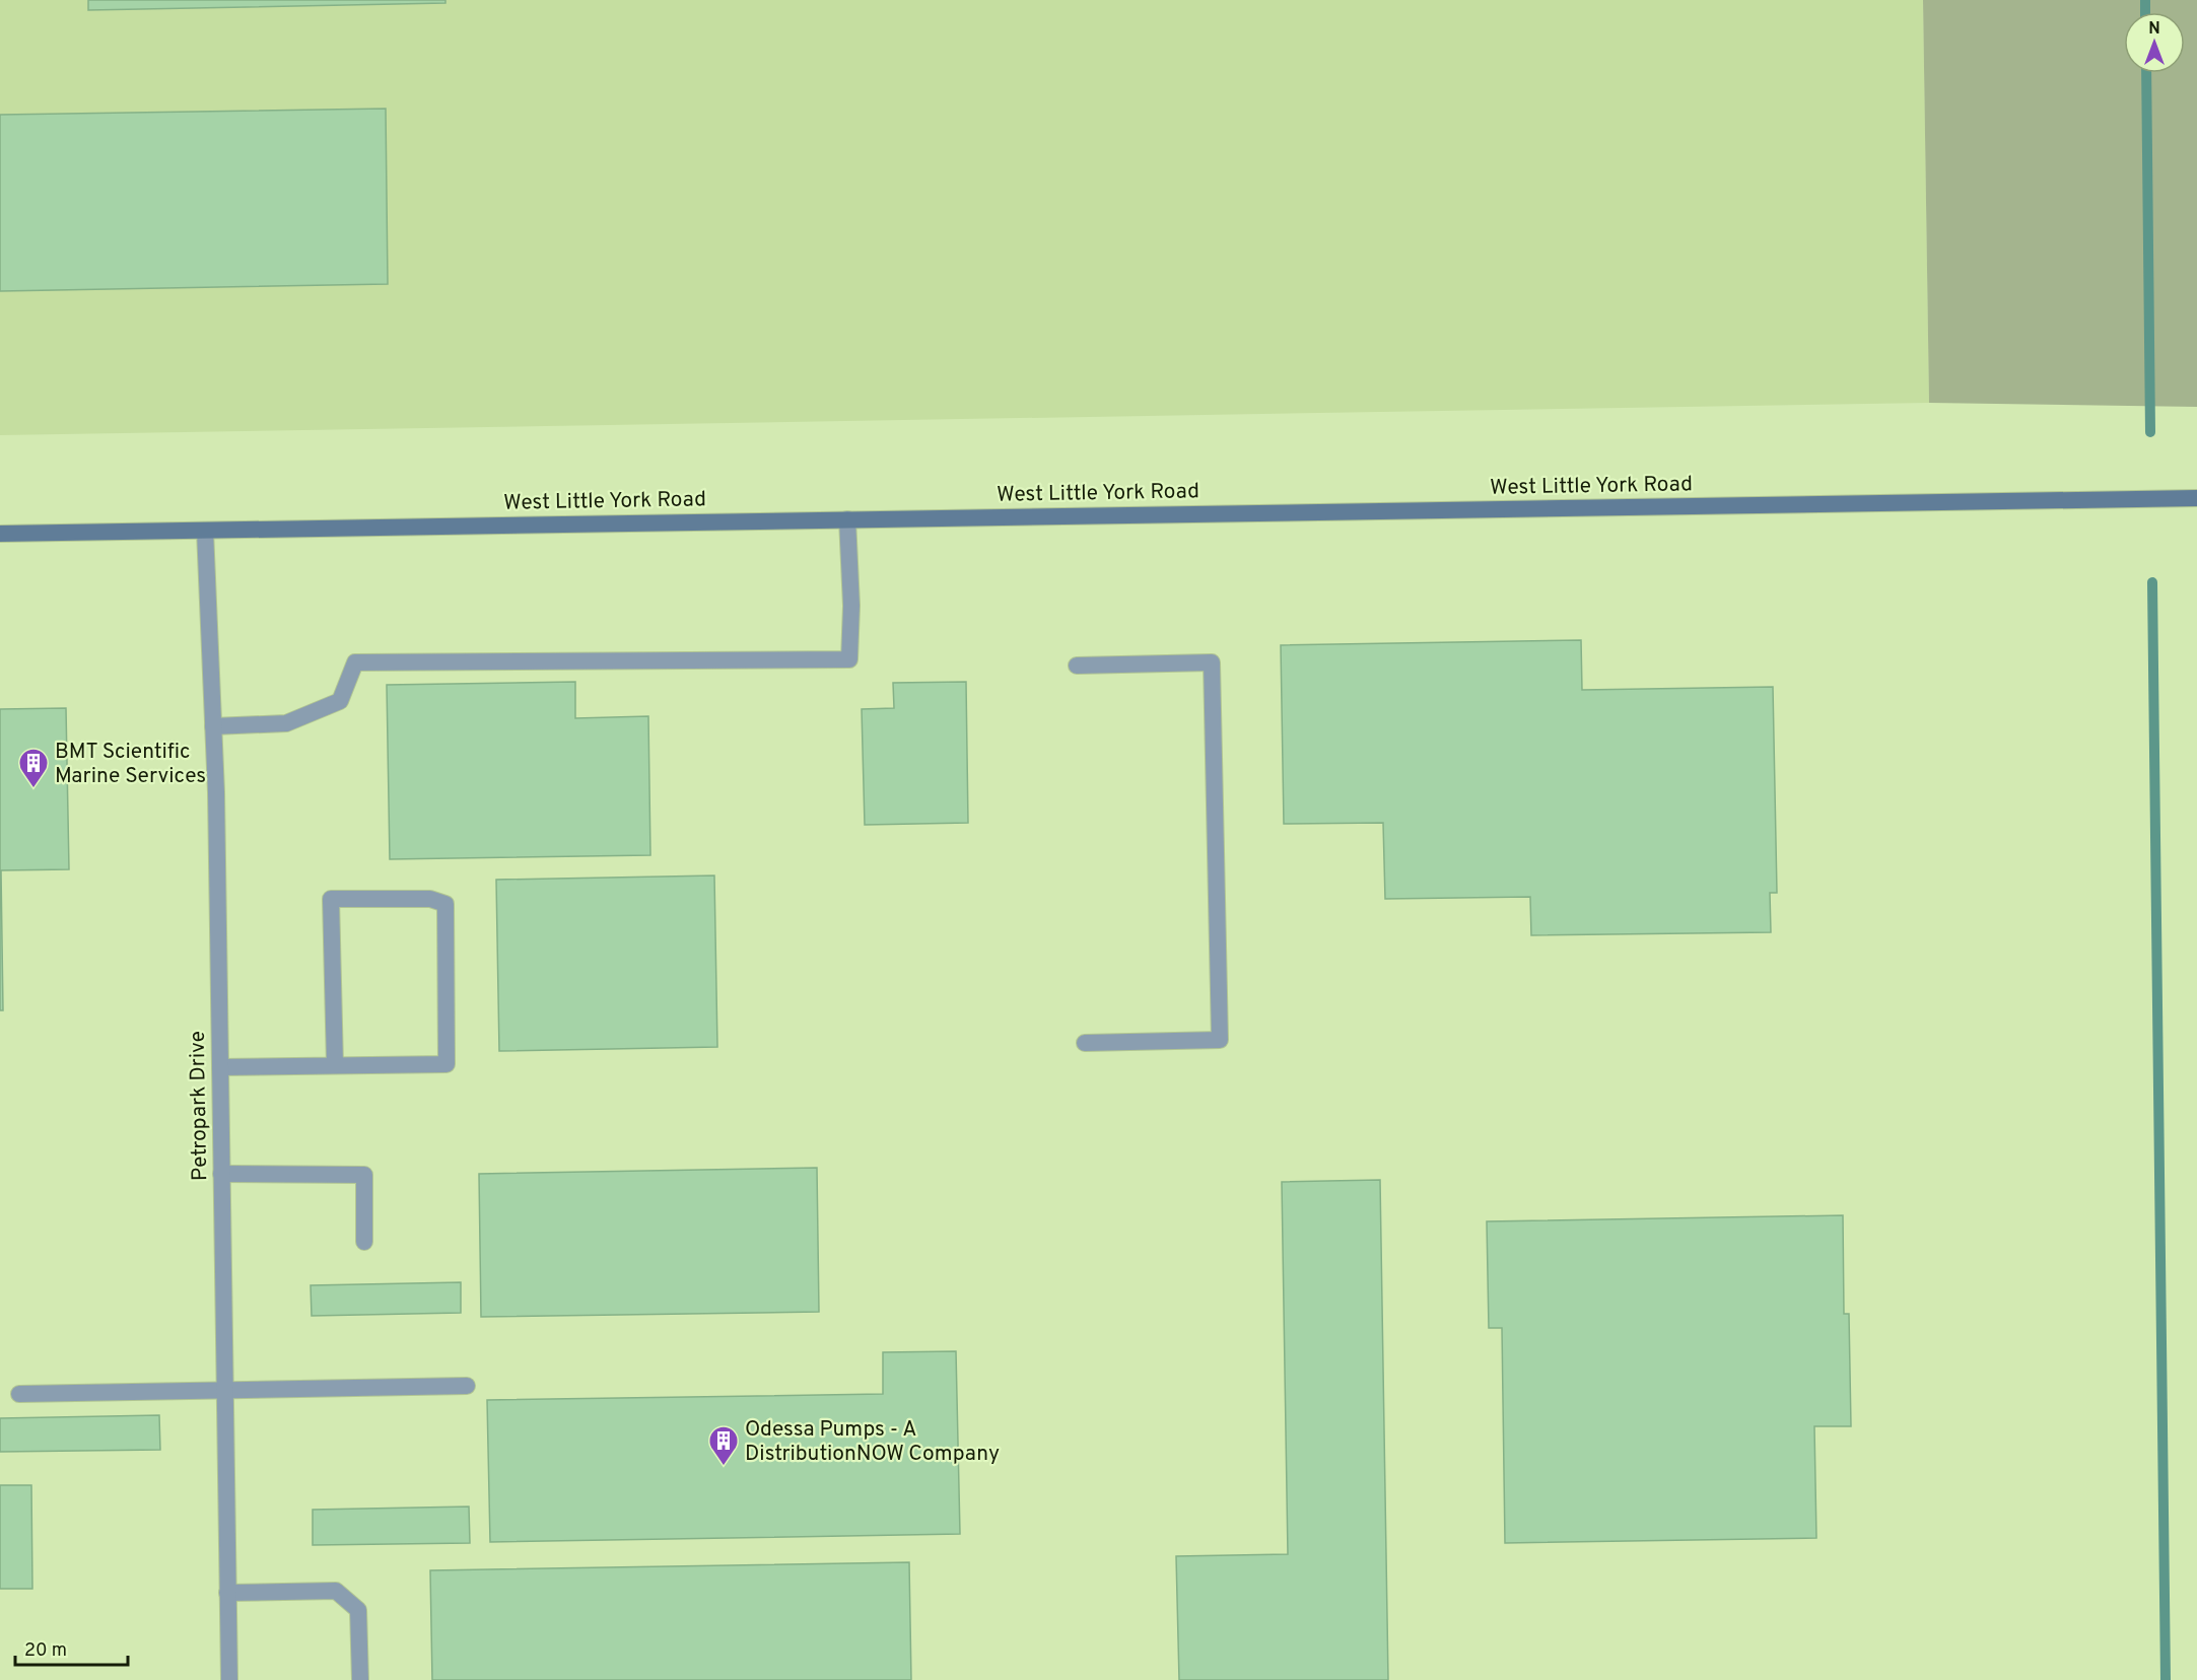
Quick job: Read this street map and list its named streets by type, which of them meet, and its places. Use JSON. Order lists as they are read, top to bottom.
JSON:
{
  "streets": {
    "main road": ["West Little York Road"],
    "street": ["Petropark Drive"]
  },
  "crossings": [
    ["West Little York Road", "Petropark Drive"]
  ],
  "places": {
    "building": ["BMT Scientific Marine Services", "Odessa Pumps - A DistributionNOW Company"]
  },
  "scale_bar": "20 m",
  "north": "top"
}
